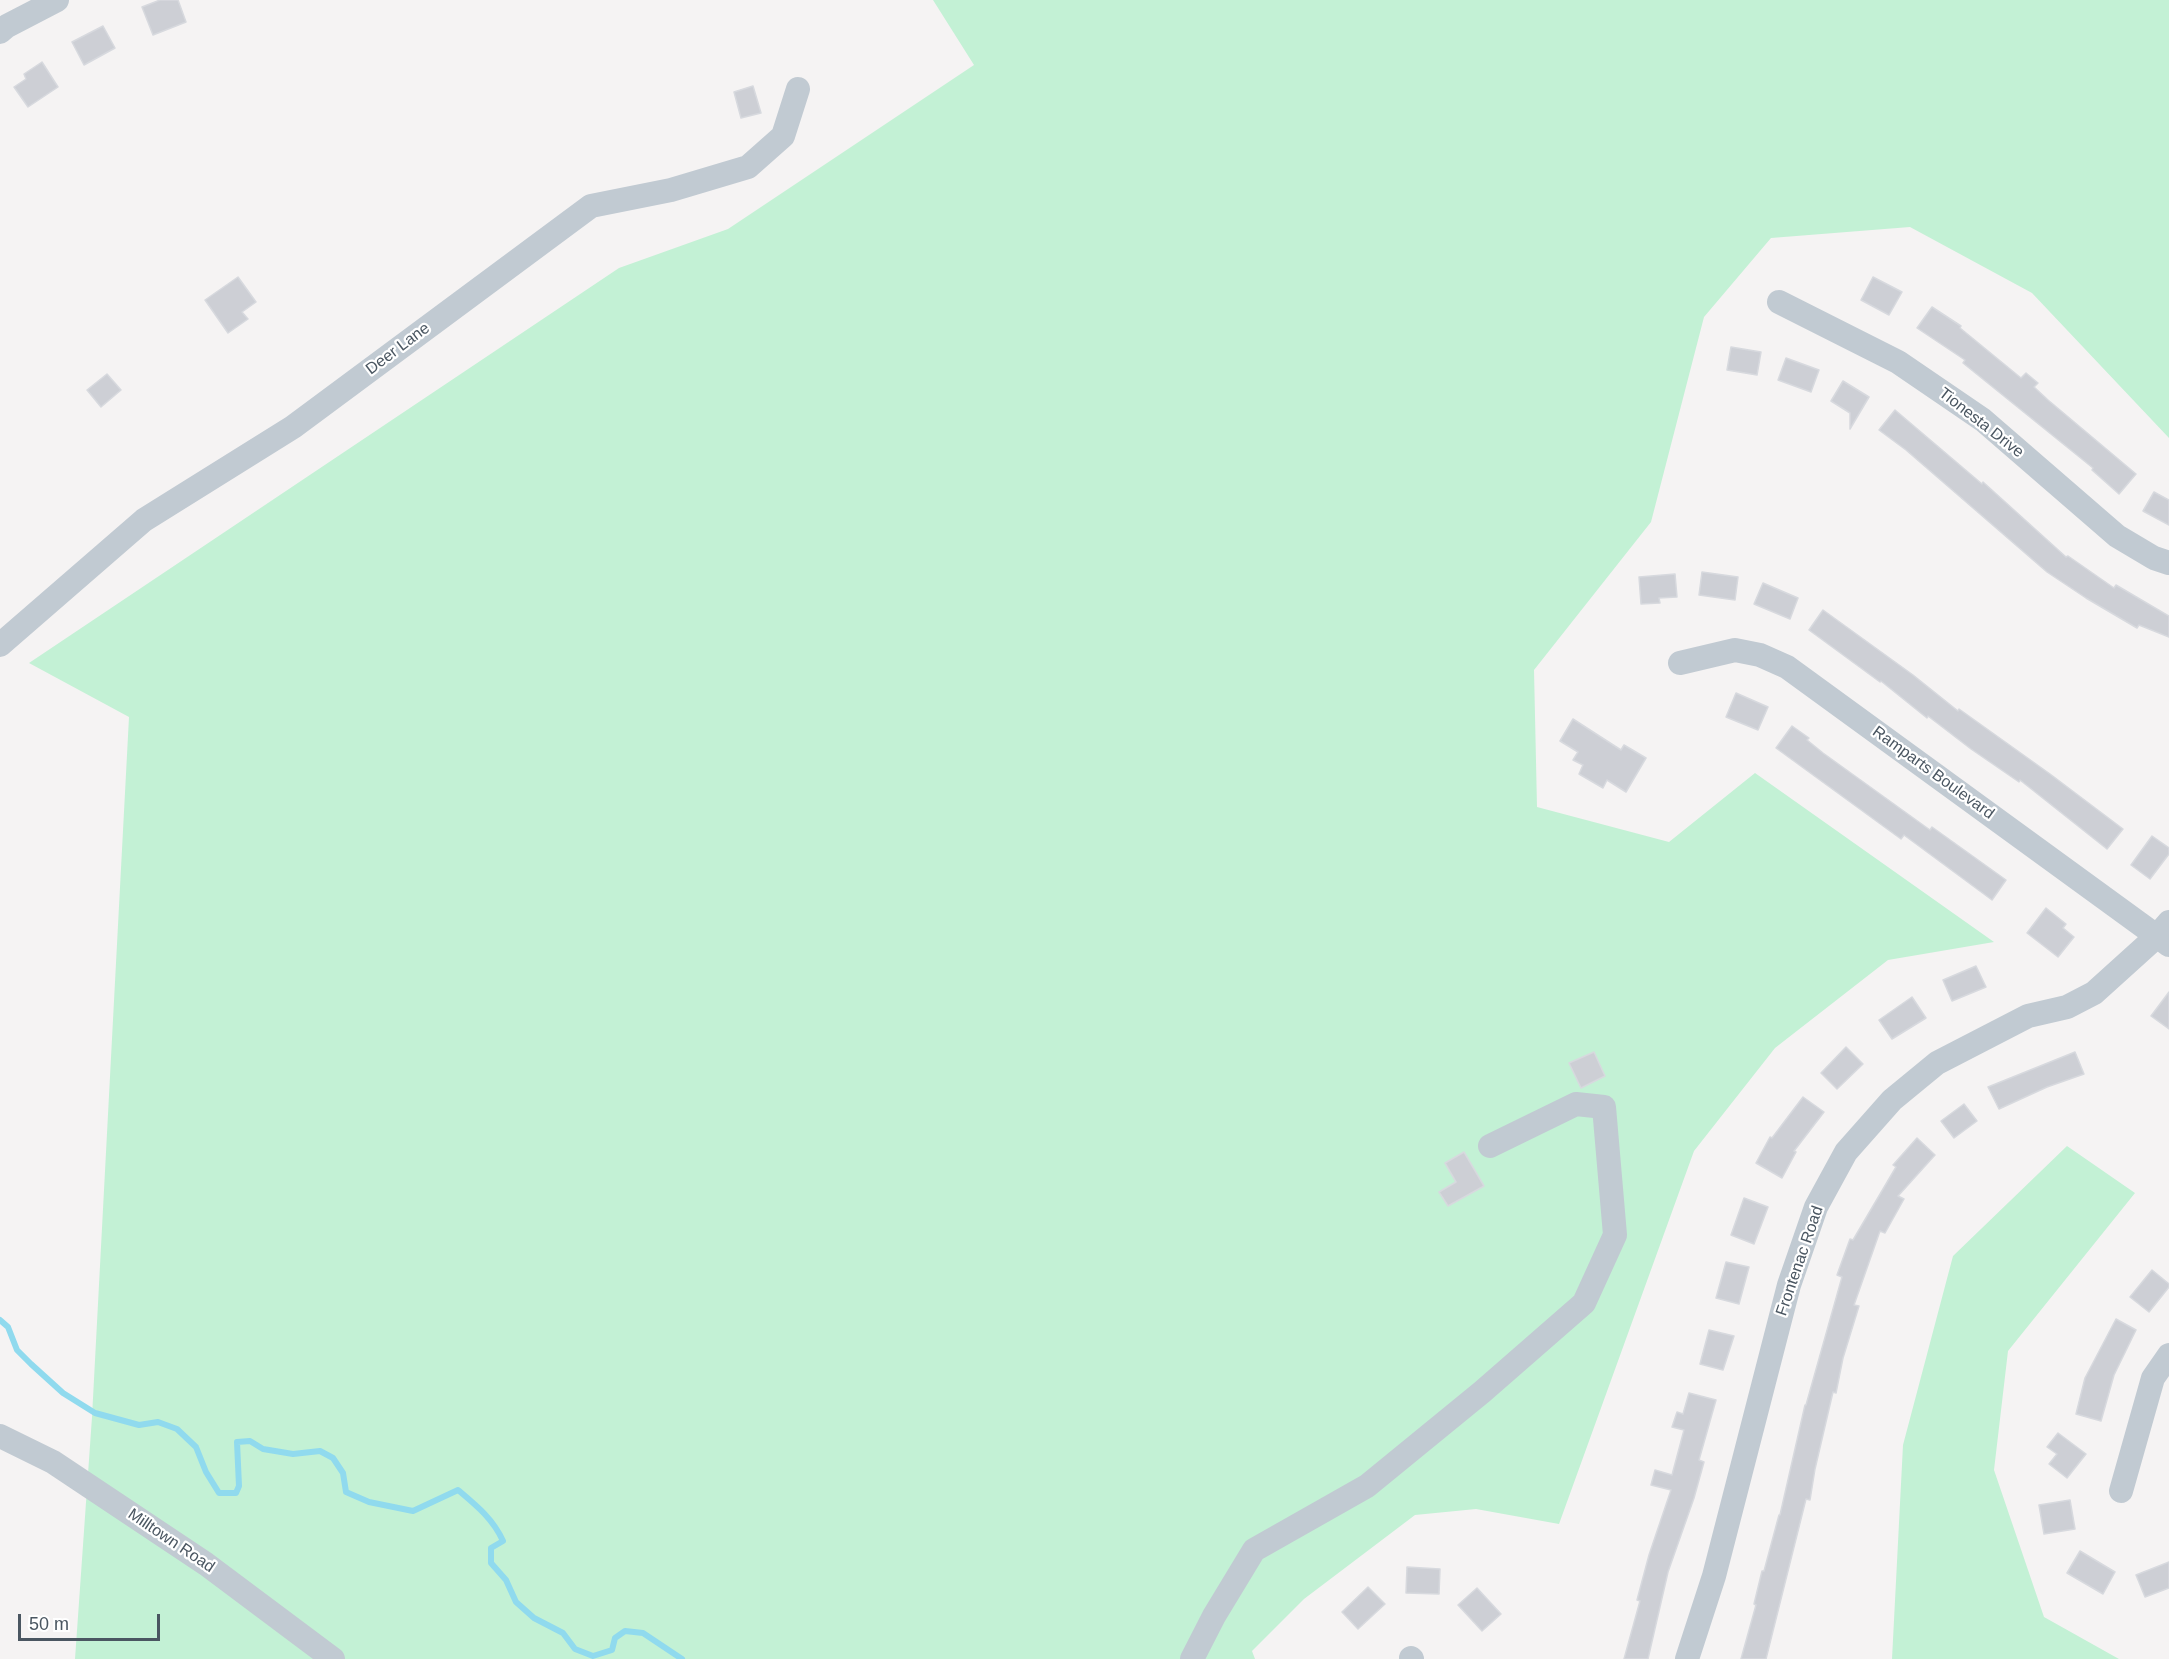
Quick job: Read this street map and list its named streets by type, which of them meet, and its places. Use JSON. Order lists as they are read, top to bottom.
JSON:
{
  "streets": {
    "street": [
      "Deer Lane",
      "Tionesta Drive",
      "Ramparts Boulevard",
      "Frontenac Road",
      "Milltown Road"
    ]
  },
  "crossings": [
    ["Ramparts Boulevard", "Frontenac Road"]
  ],
  "scale_bar": "50 m"
}
